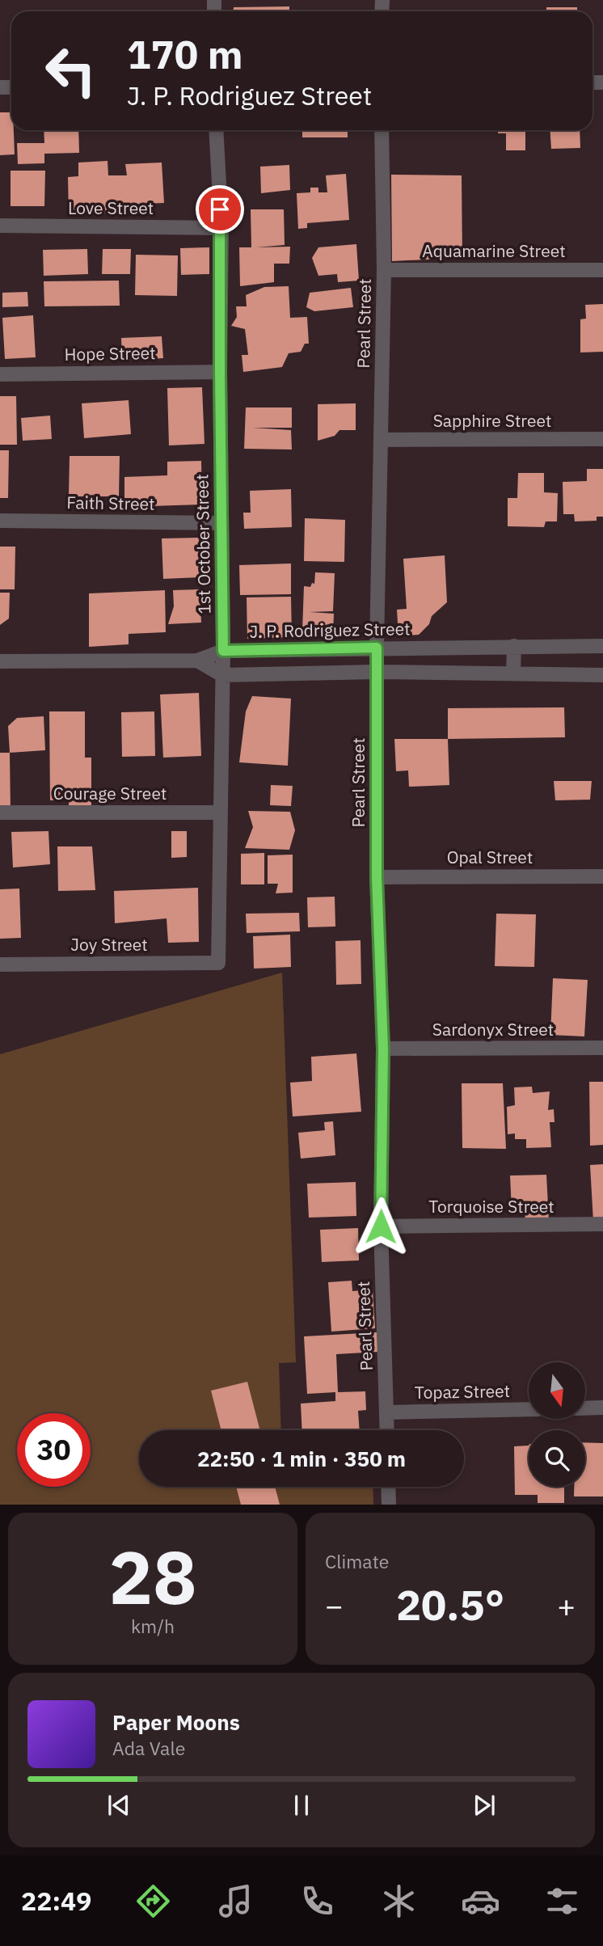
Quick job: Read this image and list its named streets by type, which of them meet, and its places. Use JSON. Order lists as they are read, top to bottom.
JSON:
{
  "streets": {
    "street": [
      "Love Street",
      "Aquamarine Street",
      "Pearl Street",
      "Hope Street",
      "Sapphire Street",
      "Faith Street",
      "1st October Street",
      "J. P. Rodriguez Street",
      "Courage Street",
      "Opal Street",
      "Joy Street",
      "Sardonyx Street",
      "Torquoise Street",
      "Topaz Street"
    ]
  },
  "crossings": [
    ["Love Street", "1st October Street"],
    ["Aquamarine Street", "Pearl Street"],
    ["Pearl Street", "Sapphire Street"],
    ["Pearl Street", "J. P. Rodriguez Street"],
    ["Pearl Street", "Opal Street"],
    ["Pearl Street", "Sardonyx Street"],
    ["Pearl Street", "Torquoise Street"],
    ["Pearl Street", "Topaz Street"],
    ["Hope Street", "1st October Street"],
    ["Faith Street", "1st October Street"],
    ["1st October Street", "J. P. Rodriguez Street"],
    ["1st October Street", "Courage Street"],
    ["1st October Street", "Joy Street"]
  ],
  "north": "bottom",
  "page": {
    "turn": ["170 m", "J. P. Rodriguez Street"],
    "limit": "30",
    "trip": "22:50 · 1 min · 350 m",
    "tile": [
      ["28", "km/h"],
      "Climate"
    ],
    "heat": ["−", "20.5°", "+"],
    "song": ["Paper Moons", "Ada Vale"],
    "tabs": "22:49"
  }
}
